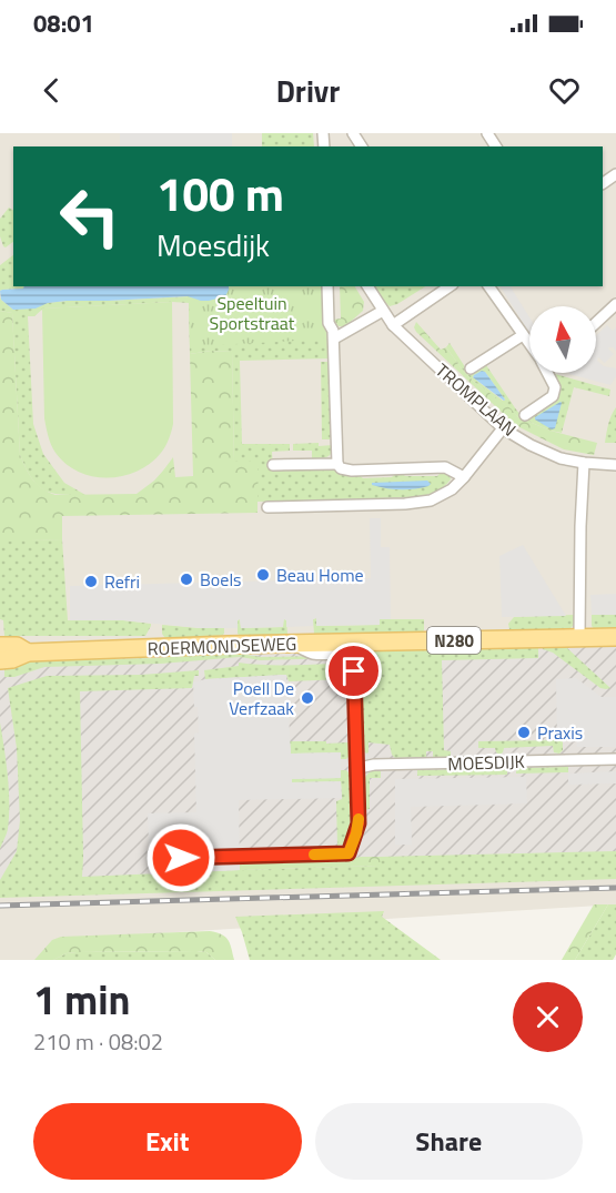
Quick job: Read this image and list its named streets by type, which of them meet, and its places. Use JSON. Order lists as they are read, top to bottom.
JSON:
{
  "streets": {
    "main road": ["N280", "ROERMONDSEWEG"],
    "street": ["TROMPLAAN", "MOESDIJK"]
  },
  "parks": ["Speeltuin Sportstraat"],
  "places": [
    "Beau Home",
    "Boels",
    "Refri",
    "Poell De Verfzaak",
    "Praxis"
  ],
  "north": "top",
  "page": {
    "status": "08:01",
    "header": "Drivr",
    "turn": ["100 m", "Moesdijk"],
    "heading": ["1 min", "210 m · 08:02"],
    "buttons": ["Exit", "Share"]
  }
}
